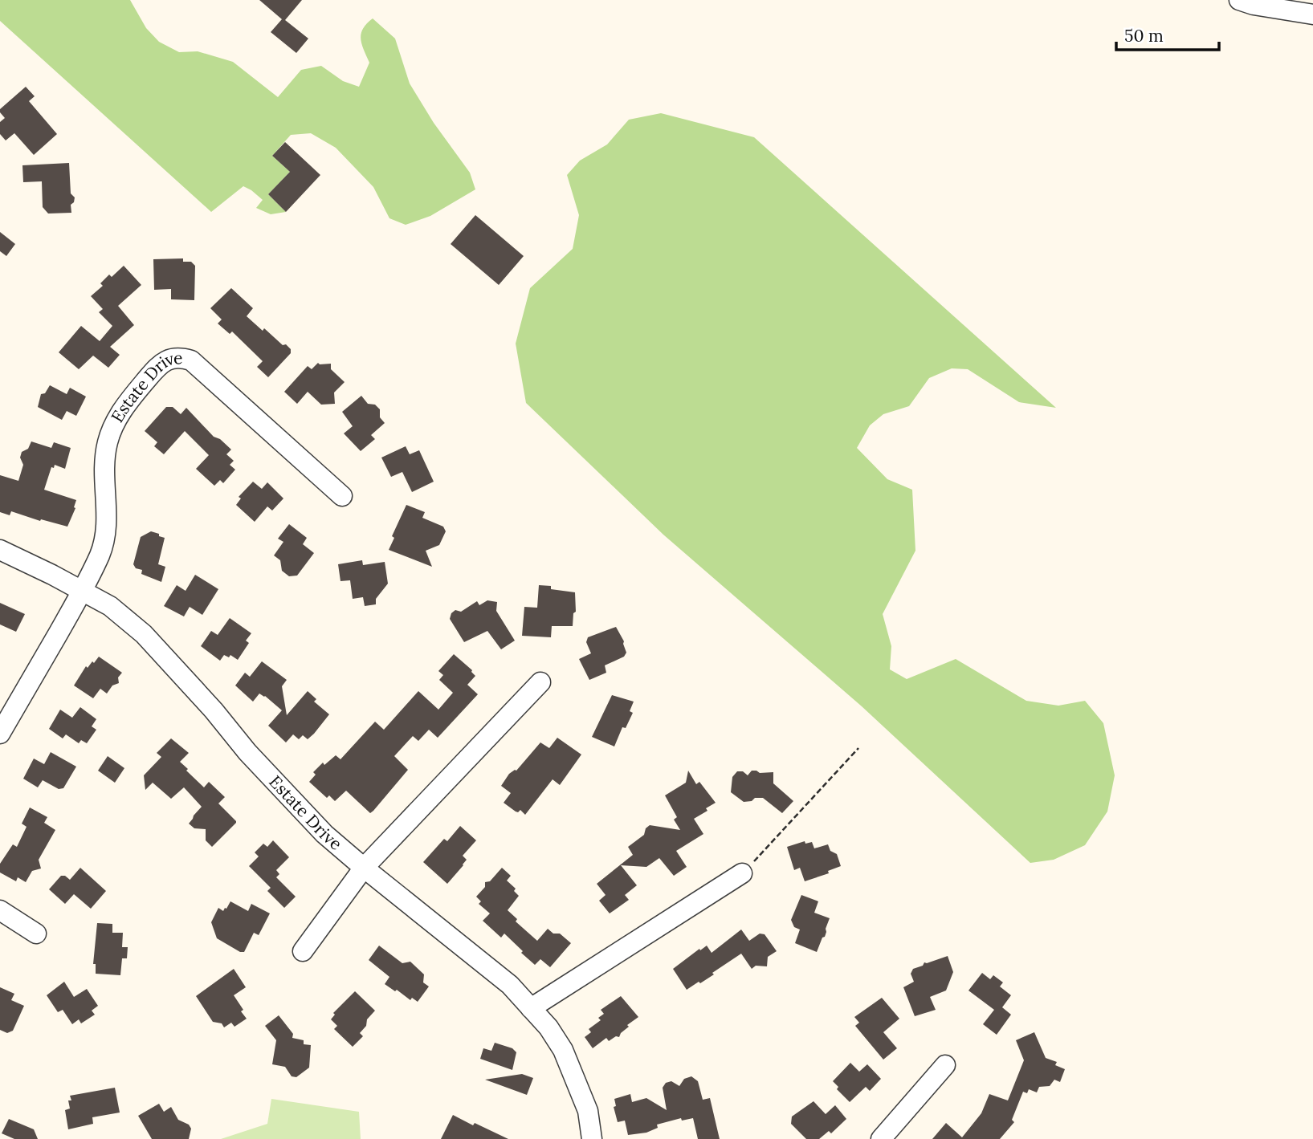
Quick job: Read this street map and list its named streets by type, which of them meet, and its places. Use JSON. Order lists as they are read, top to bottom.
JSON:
{
  "streets": {
    "street": ["Estate Drive"]
  },
  "scale_bar": "50 m"
}
